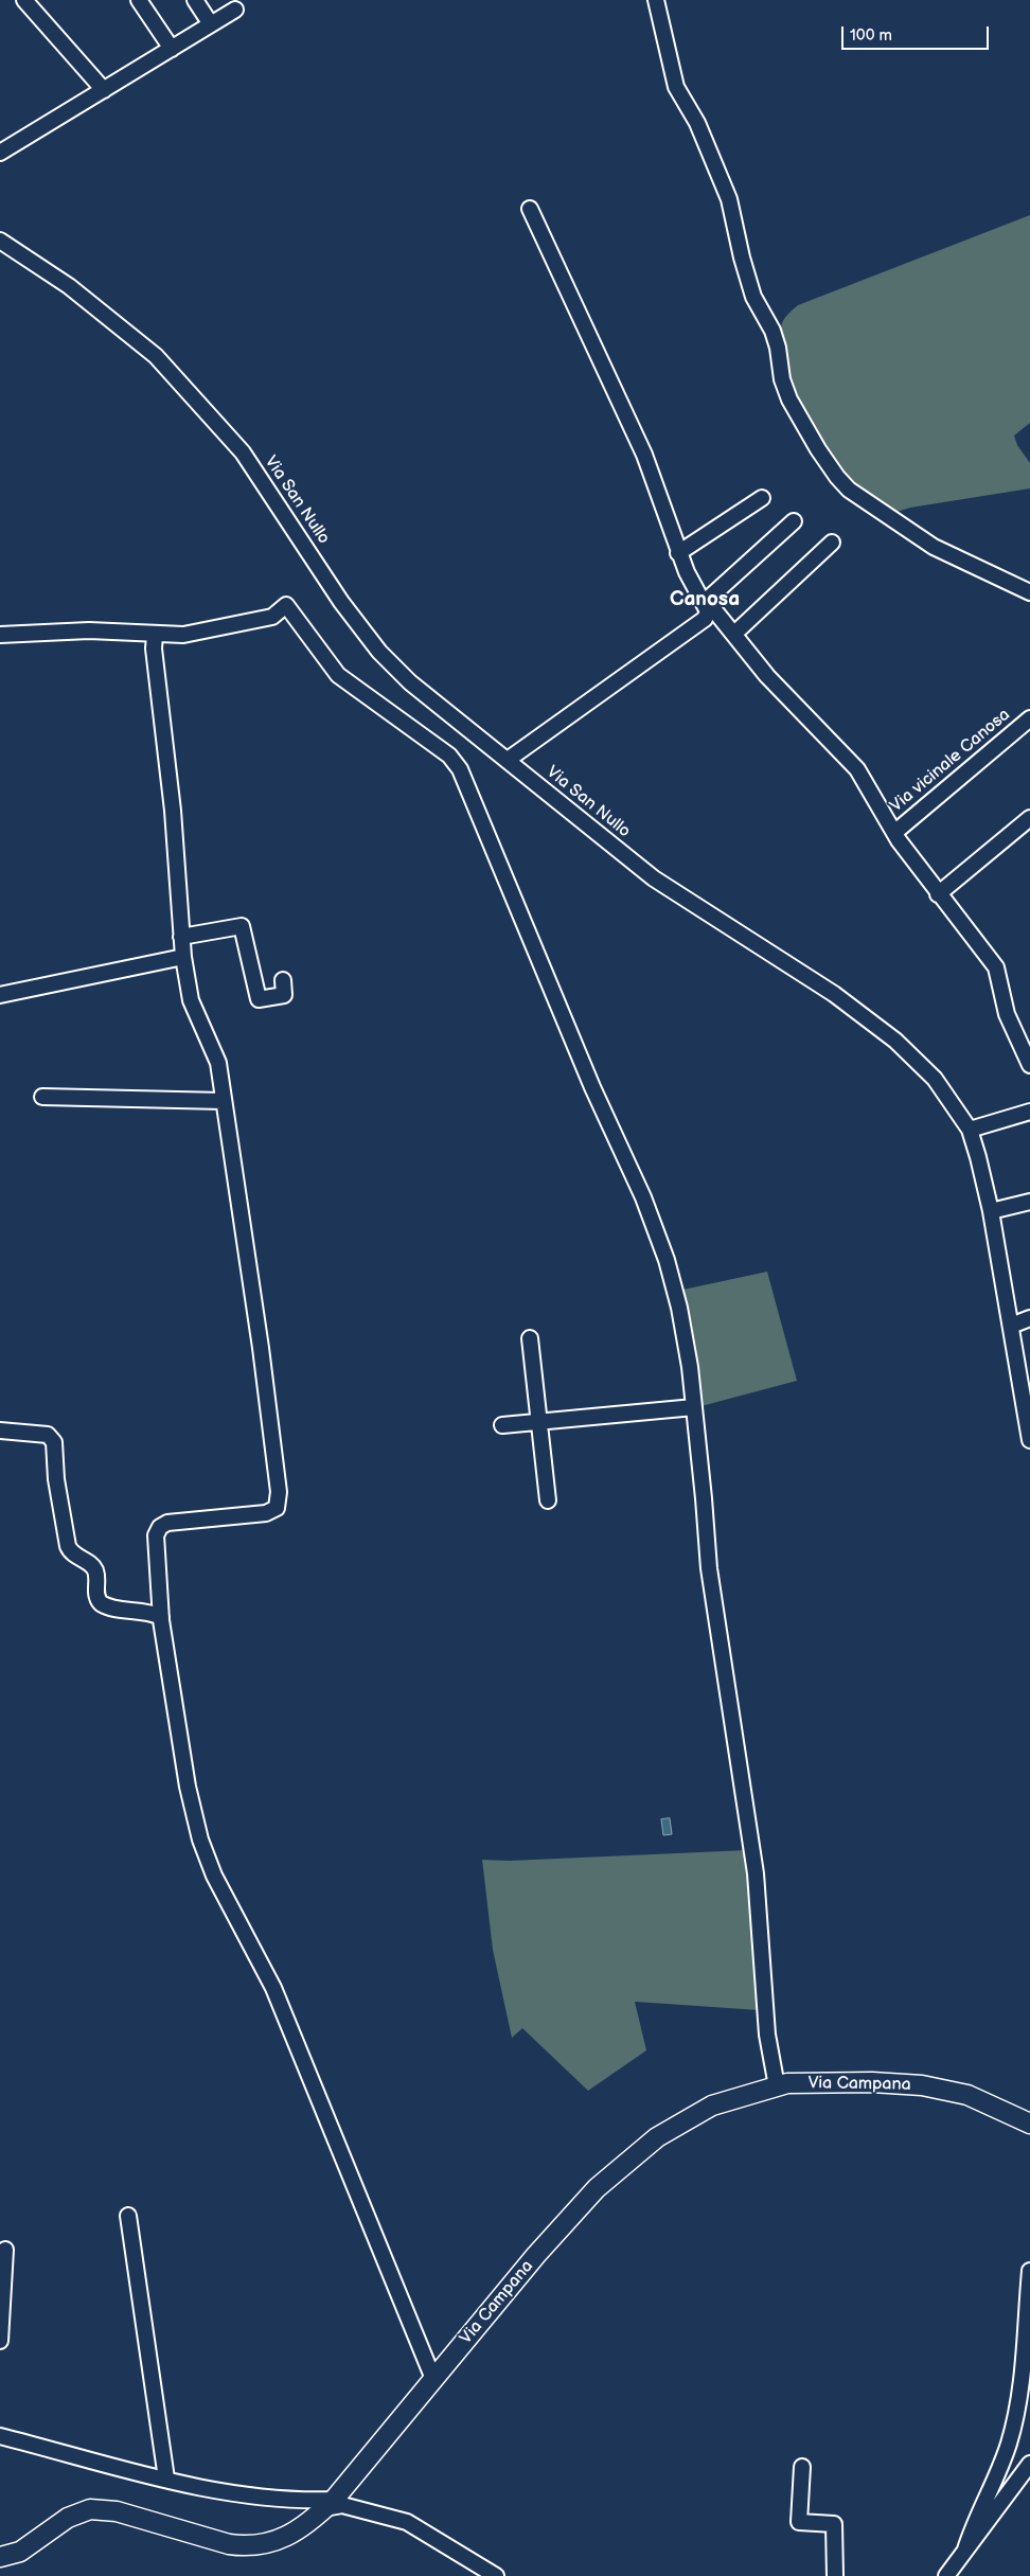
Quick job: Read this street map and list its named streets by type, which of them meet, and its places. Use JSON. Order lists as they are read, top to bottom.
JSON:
{
  "streets": {
    "main road": ["Via Campana"],
    "street": ["Via San Nullo", "Via vicinale Canosa"]
  },
  "districts": ["Canosa"],
  "scale_bar": "100 m"
}
